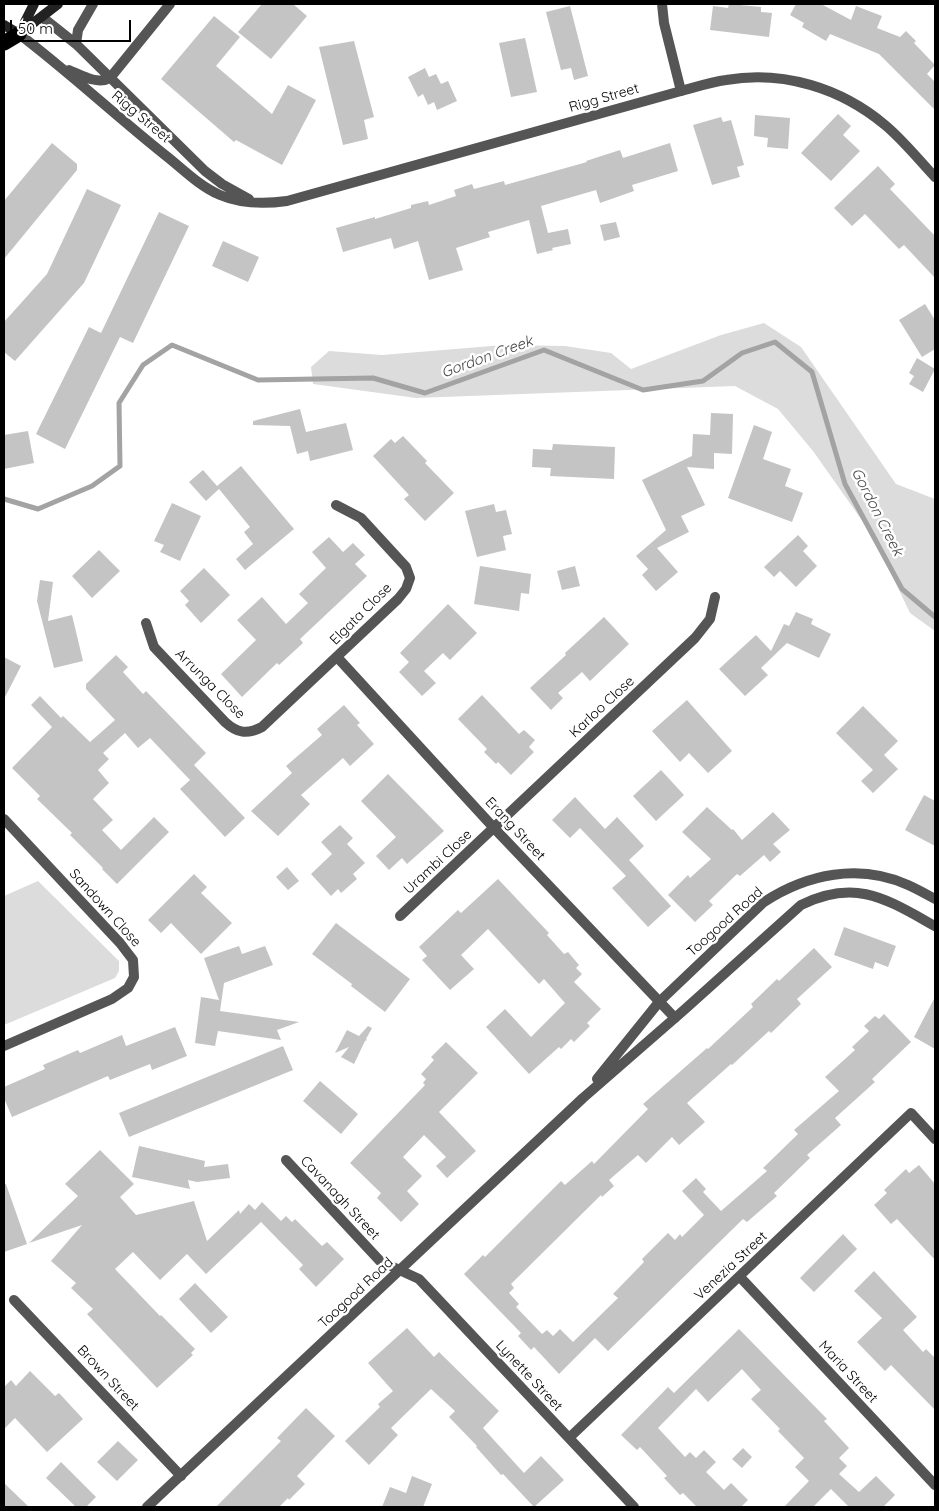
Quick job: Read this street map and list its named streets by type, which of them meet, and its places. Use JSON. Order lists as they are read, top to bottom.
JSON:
{
  "streets": {
    "street": [
      "Rigg Street",
      "Elgata Close",
      "Arrunga Close",
      "Karloo Close",
      "Erang Street",
      "Urambi Close",
      "Sandown Close",
      "Toogood Road",
      "Cavanagh Street",
      "Venezia Street",
      "Maria Street",
      "Lynette Street",
      "Brown Street"
    ]
  },
  "crossings": [
    ["Elgata Close", "Arrunga Close"],
    ["Elgata Close", "Erang Street"],
    ["Arrunga Close", "Erang Street"],
    ["Karloo Close", "Erang Street"],
    ["Karloo Close", "Urambi Close"],
    ["Erang Street", "Urambi Close"],
    ["Erang Street", "Toogood Road"],
    ["Toogood Road", "Cavanagh Street"],
    ["Toogood Road", "Lynette Street"],
    ["Toogood Road", "Brown Street"],
    ["Cavanagh Street", "Lynette Street"],
    ["Venezia Street", "Maria Street"],
    ["Venezia Street", "Lynette Street"]
  ],
  "water": ["Gordon Creek"],
  "scale_bar": "50 m"
}
